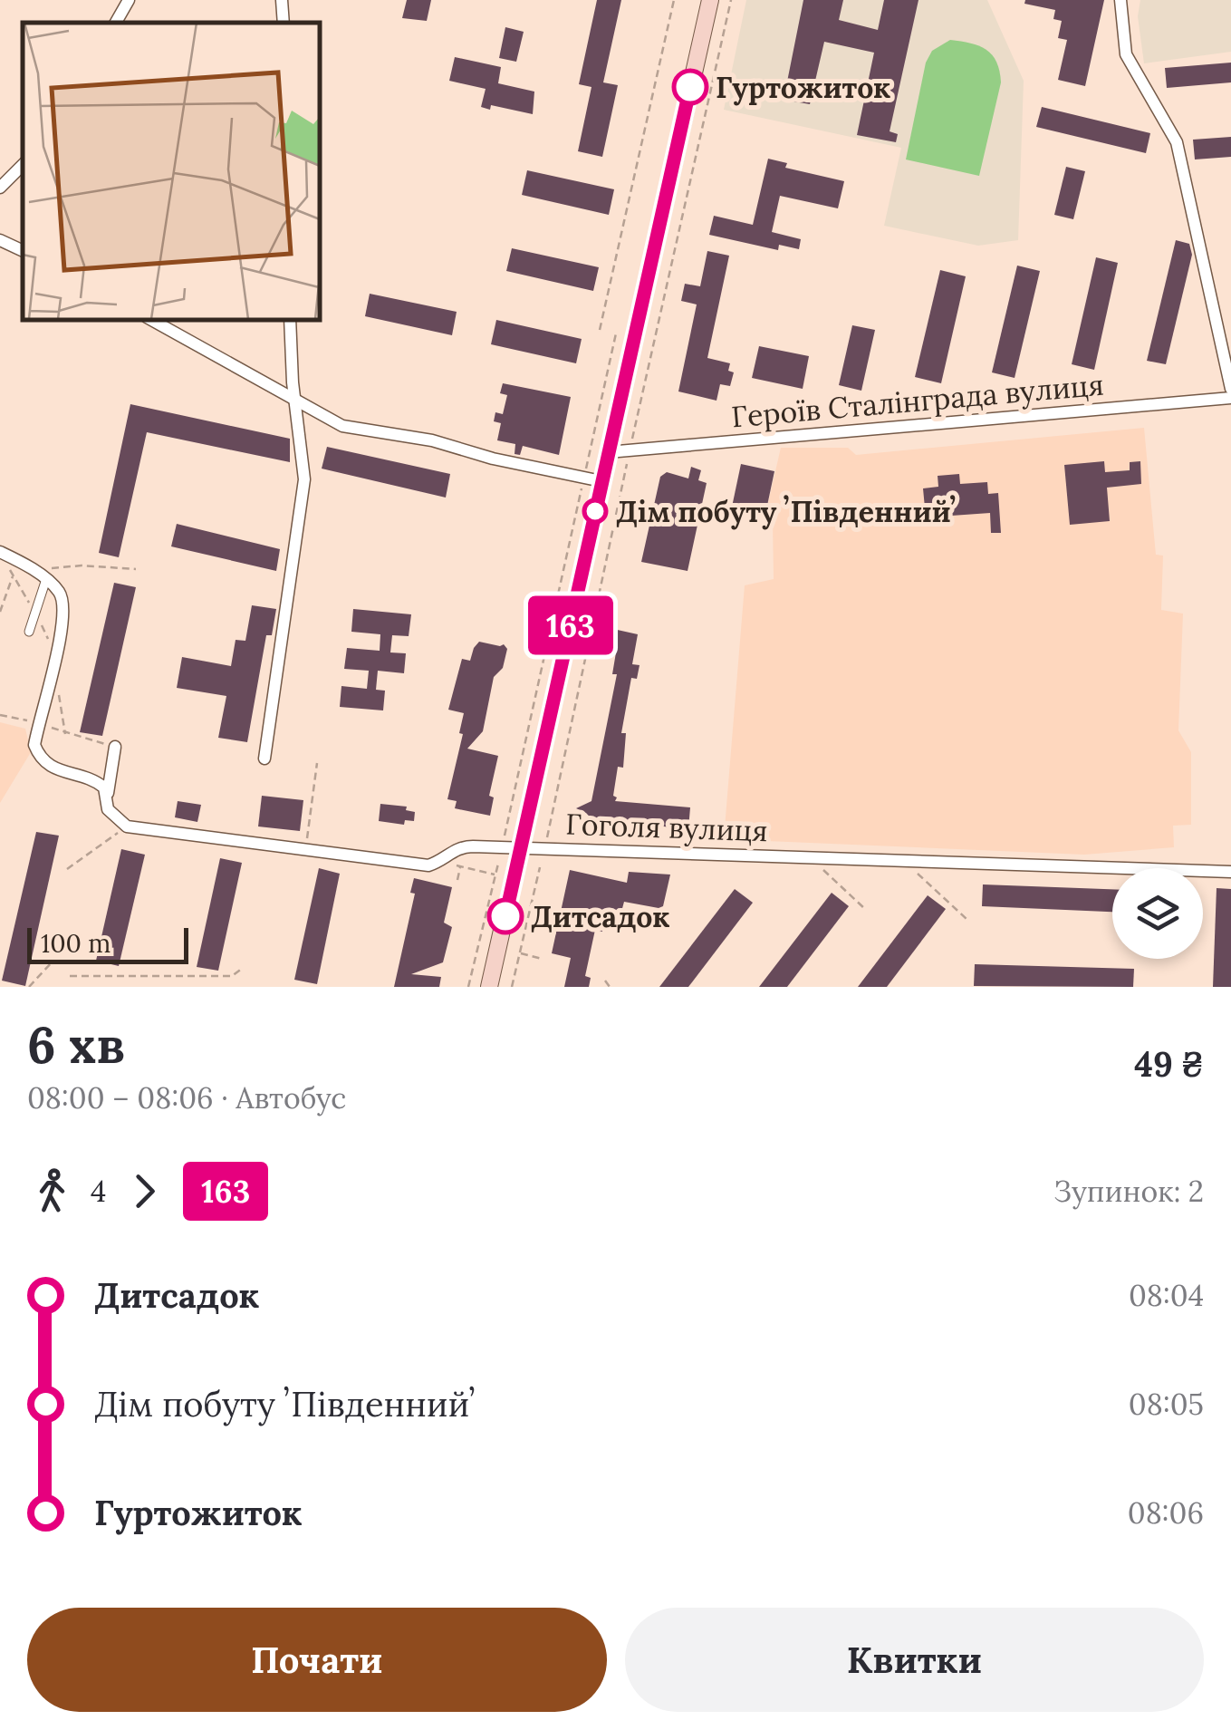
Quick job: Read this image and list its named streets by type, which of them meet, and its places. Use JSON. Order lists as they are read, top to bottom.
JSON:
{
  "streets": {
    "street": ["Героїв Сталінграда вулиця", "Гоголя вулиця"]
  },
  "places": ["Гуртожиток", "Дім побуту ʼПівденнийʼ", "Дитсадок"],
  "lines": ["bus line 163"],
  "scale_bar": "100 m",
  "page": {
    "on_map": "163",
    "scale": "100 m",
    "heading": ["6 хв", "08:00 – 08:06 · Автобус", "49 ₴"],
    "legs": ["4", "163", "Зупинок: 2"],
    "list": [
      {
        "name": "Дитсадок",
        "value": "08:04"
      },
      {
        "name": "Дім побуту ʼПівденнийʼ",
        "value": "08:05"
      },
      {
        "name": "Гуртожиток",
        "value": "08:06"
      }
    ],
    "buttons": ["Почати", "Квитки"]
  }
}
